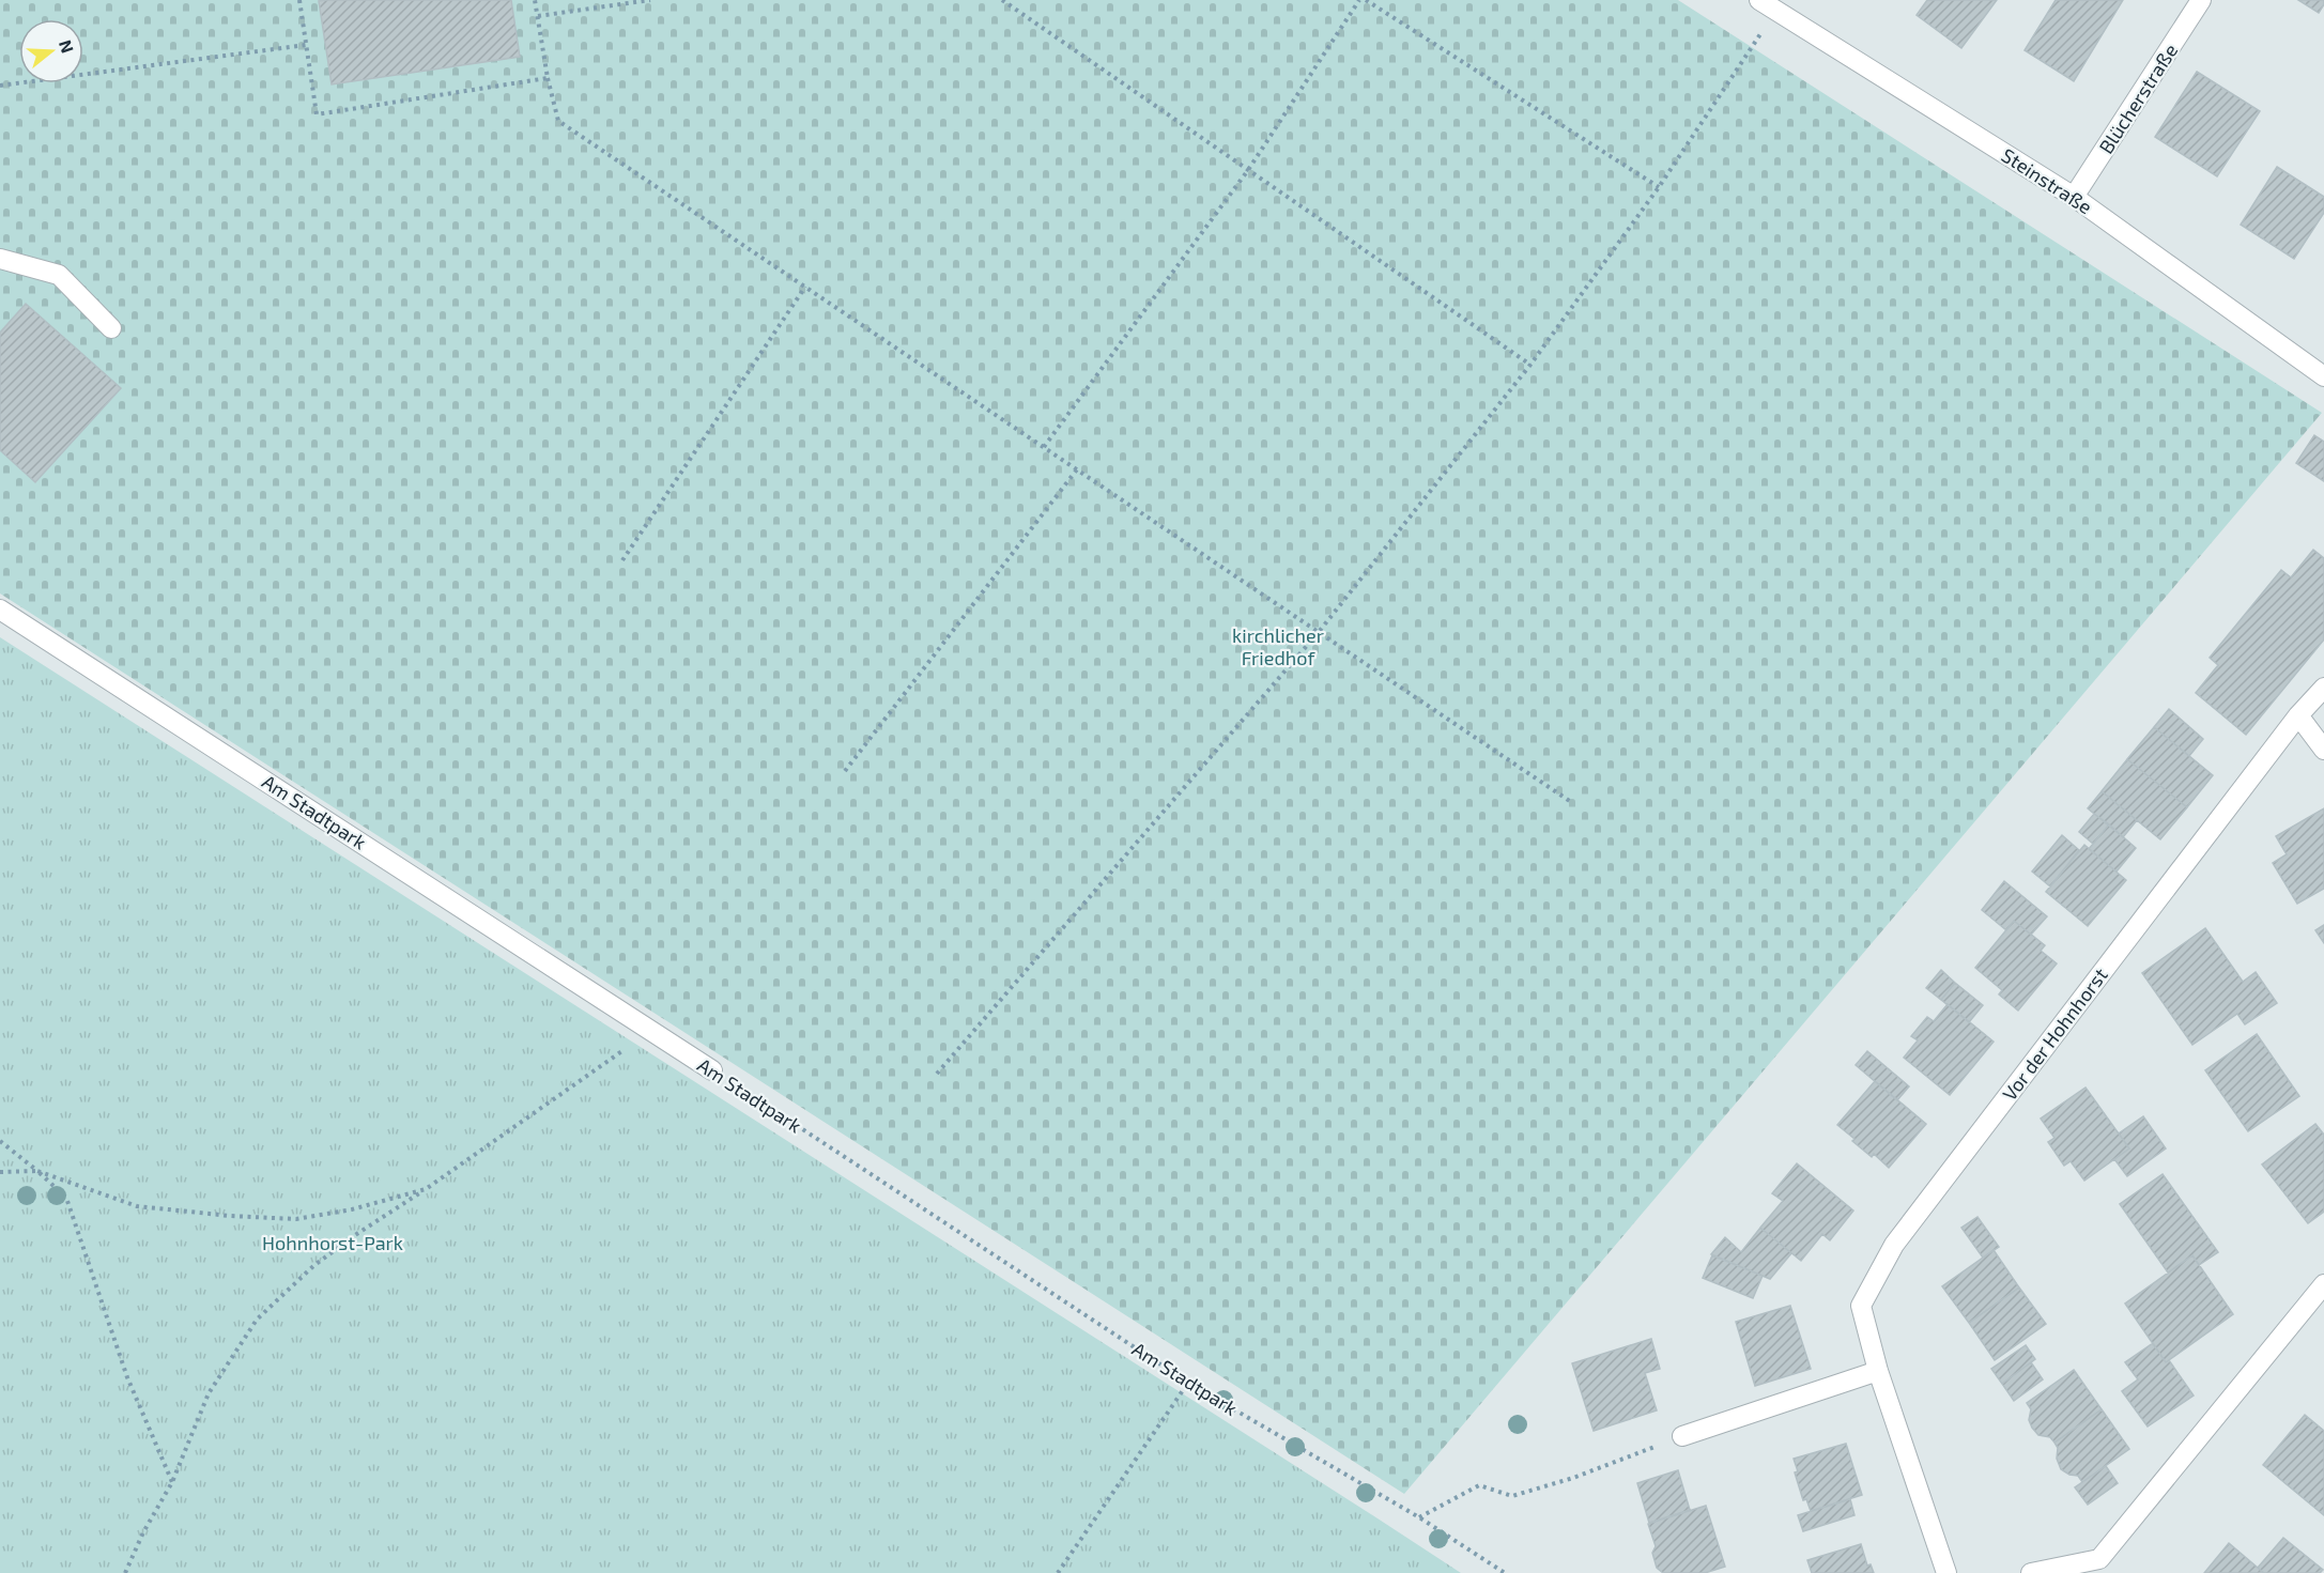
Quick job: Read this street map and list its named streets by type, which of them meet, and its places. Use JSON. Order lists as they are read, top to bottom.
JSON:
{
  "streets": {
    "street": [
      "Blücherstraße",
      "Steinstraße",
      "Am Stadtpark",
      "Vor der Hohnhorst"
    ]
  },
  "crossings": [
    ["Blücherstraße", "Steinstraße"]
  ],
  "parks": ["kirchlicher Friedhof", "Hohnhorst-Park"],
  "north": "right"
}
